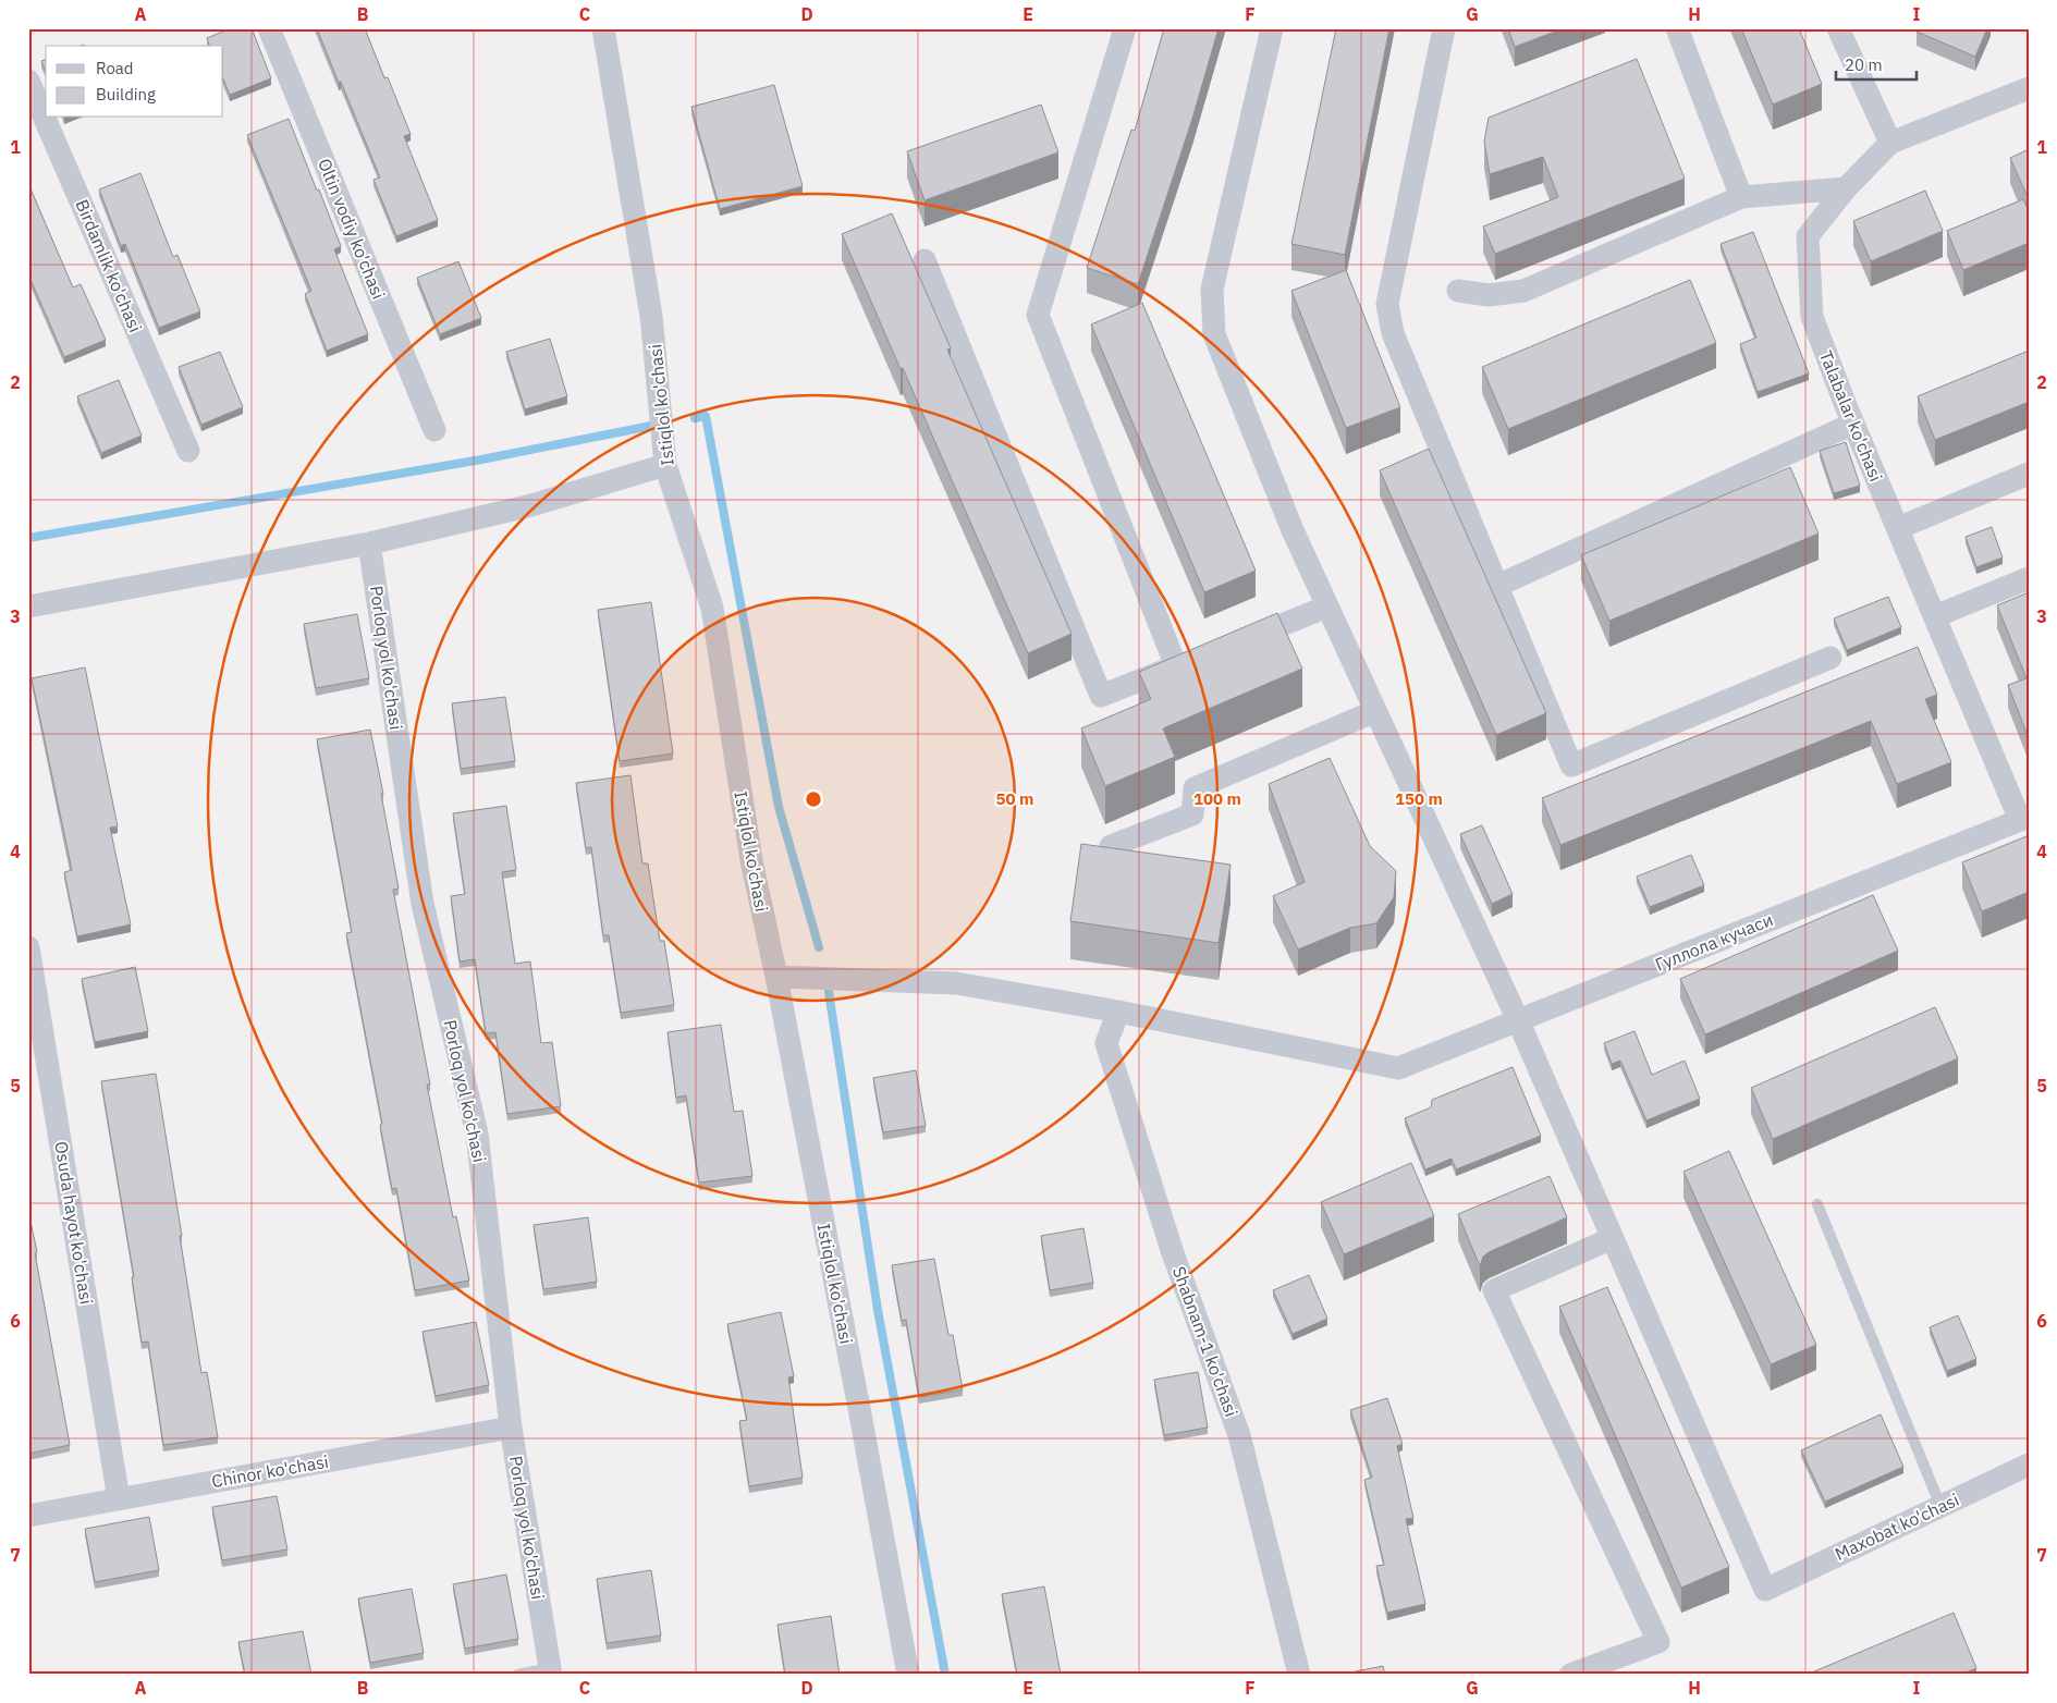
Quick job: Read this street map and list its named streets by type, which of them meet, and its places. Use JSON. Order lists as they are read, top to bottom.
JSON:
{
  "streets": {
    "street": [
      "Oltin vodiy ko'chasi",
      "Birdamlik ko'chasi",
      "Istiqlol ko'chasi",
      "Talabalar ko'chasi",
      "Porloq yol ko'chasi",
      "Гуллола кучаси",
      "Osuda hayot ko'chasi",
      "Shabnam-1 ko'chasi",
      "Chinor ko'chasi",
      "Maxobat ko'chasi"
    ]
  },
  "crossings": [
    ["Talabalar ko'chasi", "Гуллола кучаси"],
    ["Porloq yol ko'chasi", "Chinor ko'chasi"],
    ["Гуллола кучаси", "Shabnam-1 ko'chasi"],
    ["Osuda hayot ko'chasi", "Chinor ko'chasi"]
  ],
  "legend": ["Road", "Building"],
  "scale_bar": "20 m",
  "grid": {
    "columns": [
      "A",
      "B",
      "C",
      "D",
      "E",
      "F",
      "G",
      "H",
      "I"
    ],
    "rows": [
      "1",
      "2",
      "3",
      "4",
      "5",
      "6",
      "7"
    ]
  },
  "rings": ["50 m", "100 m", "150 m"]
}
